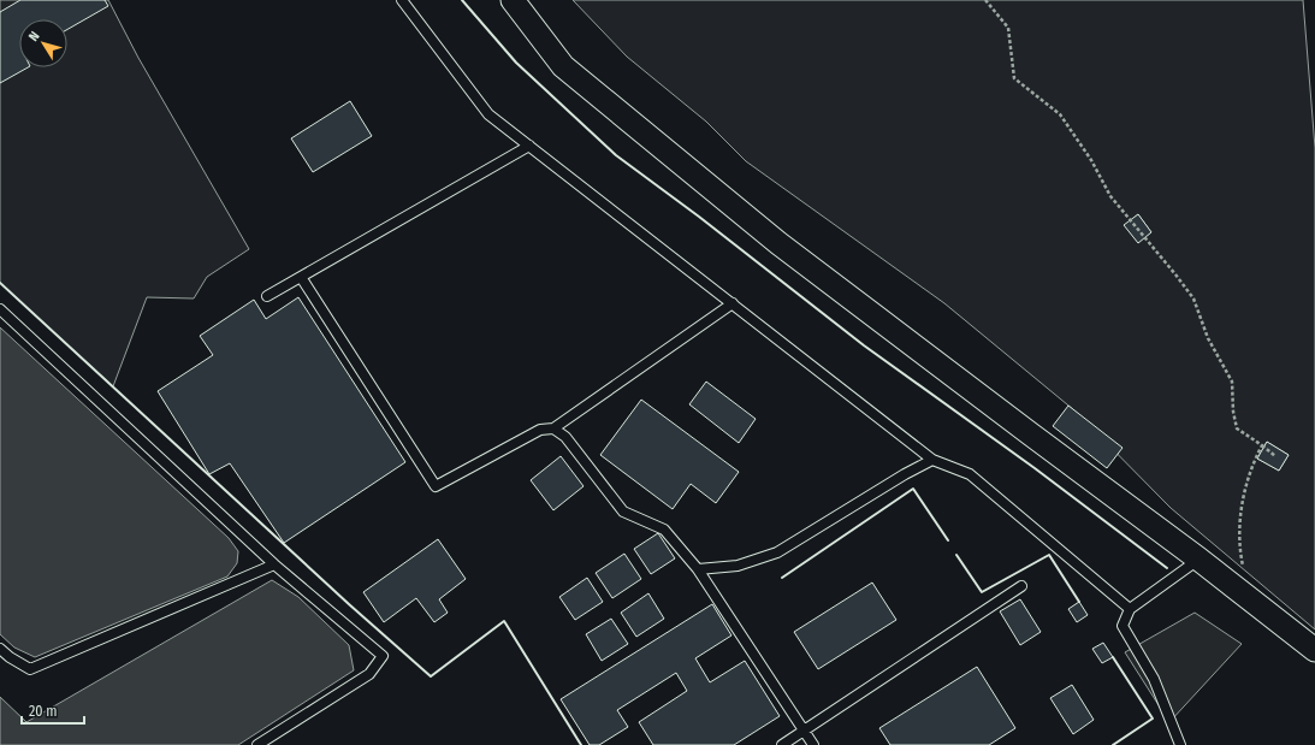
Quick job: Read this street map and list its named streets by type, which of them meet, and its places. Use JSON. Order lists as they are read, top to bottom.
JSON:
{
  "scale_bar": "20 m",
  "north": "top left"
}
